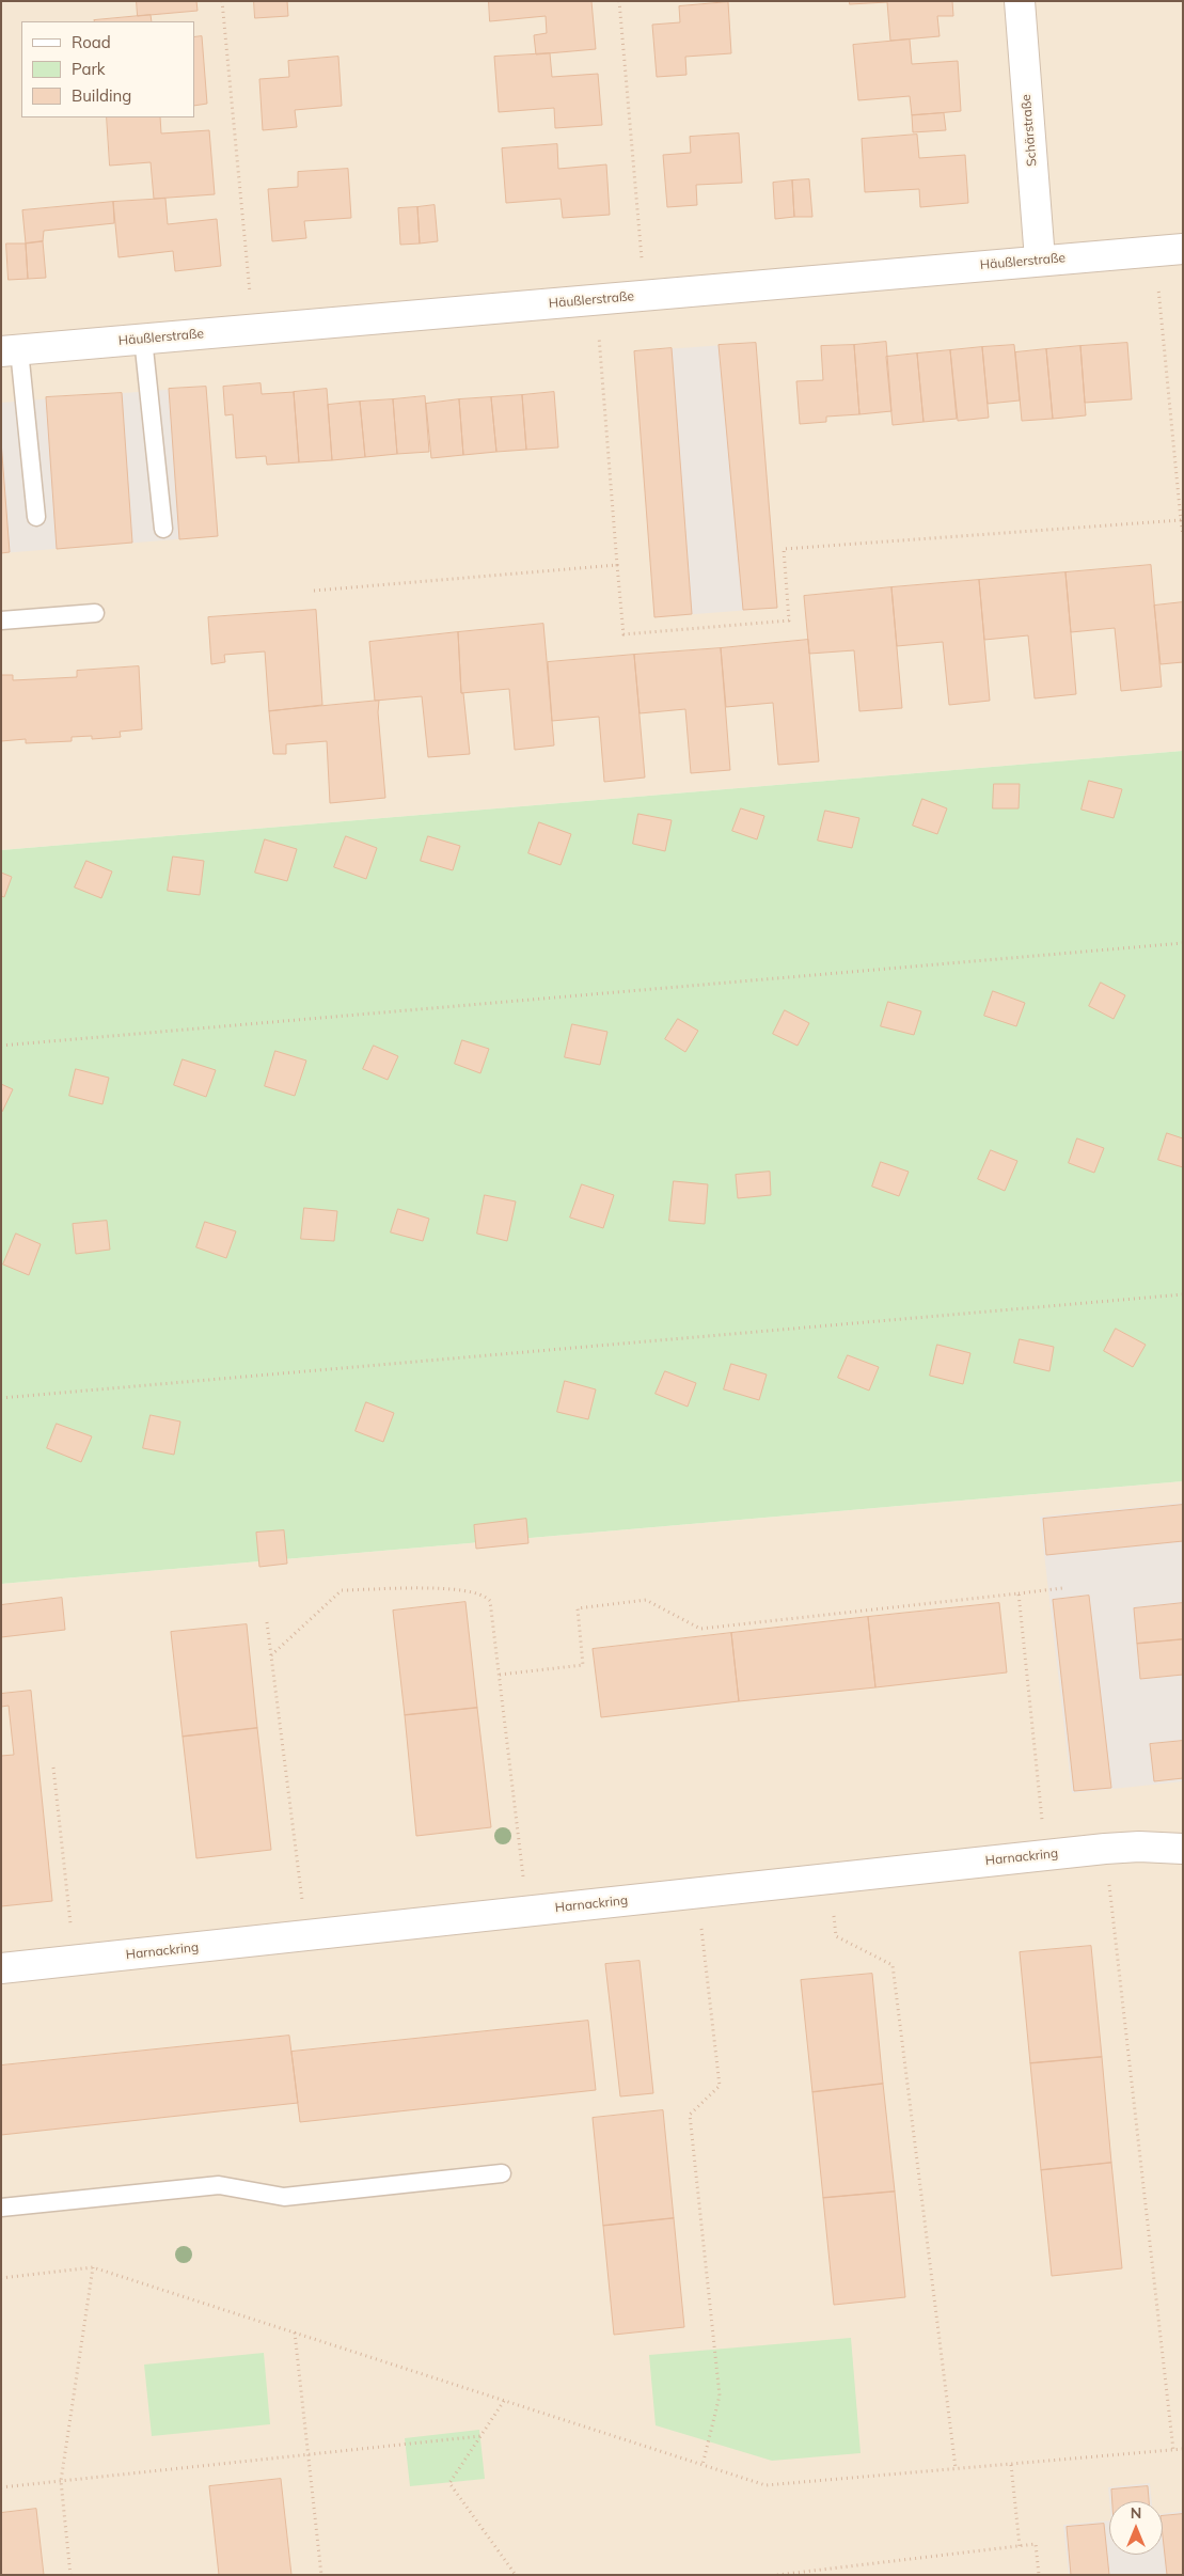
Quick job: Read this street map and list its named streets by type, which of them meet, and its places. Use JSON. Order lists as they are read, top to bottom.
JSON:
{
  "streets": {
    "street": ["Schärstraße", "Häußlerstraße", "Harnackring"]
  },
  "crossings": [
    ["Schärstraße", "Häußlerstraße"]
  ],
  "legend": ["Road", "Park", "Building"],
  "north": "top"
}
